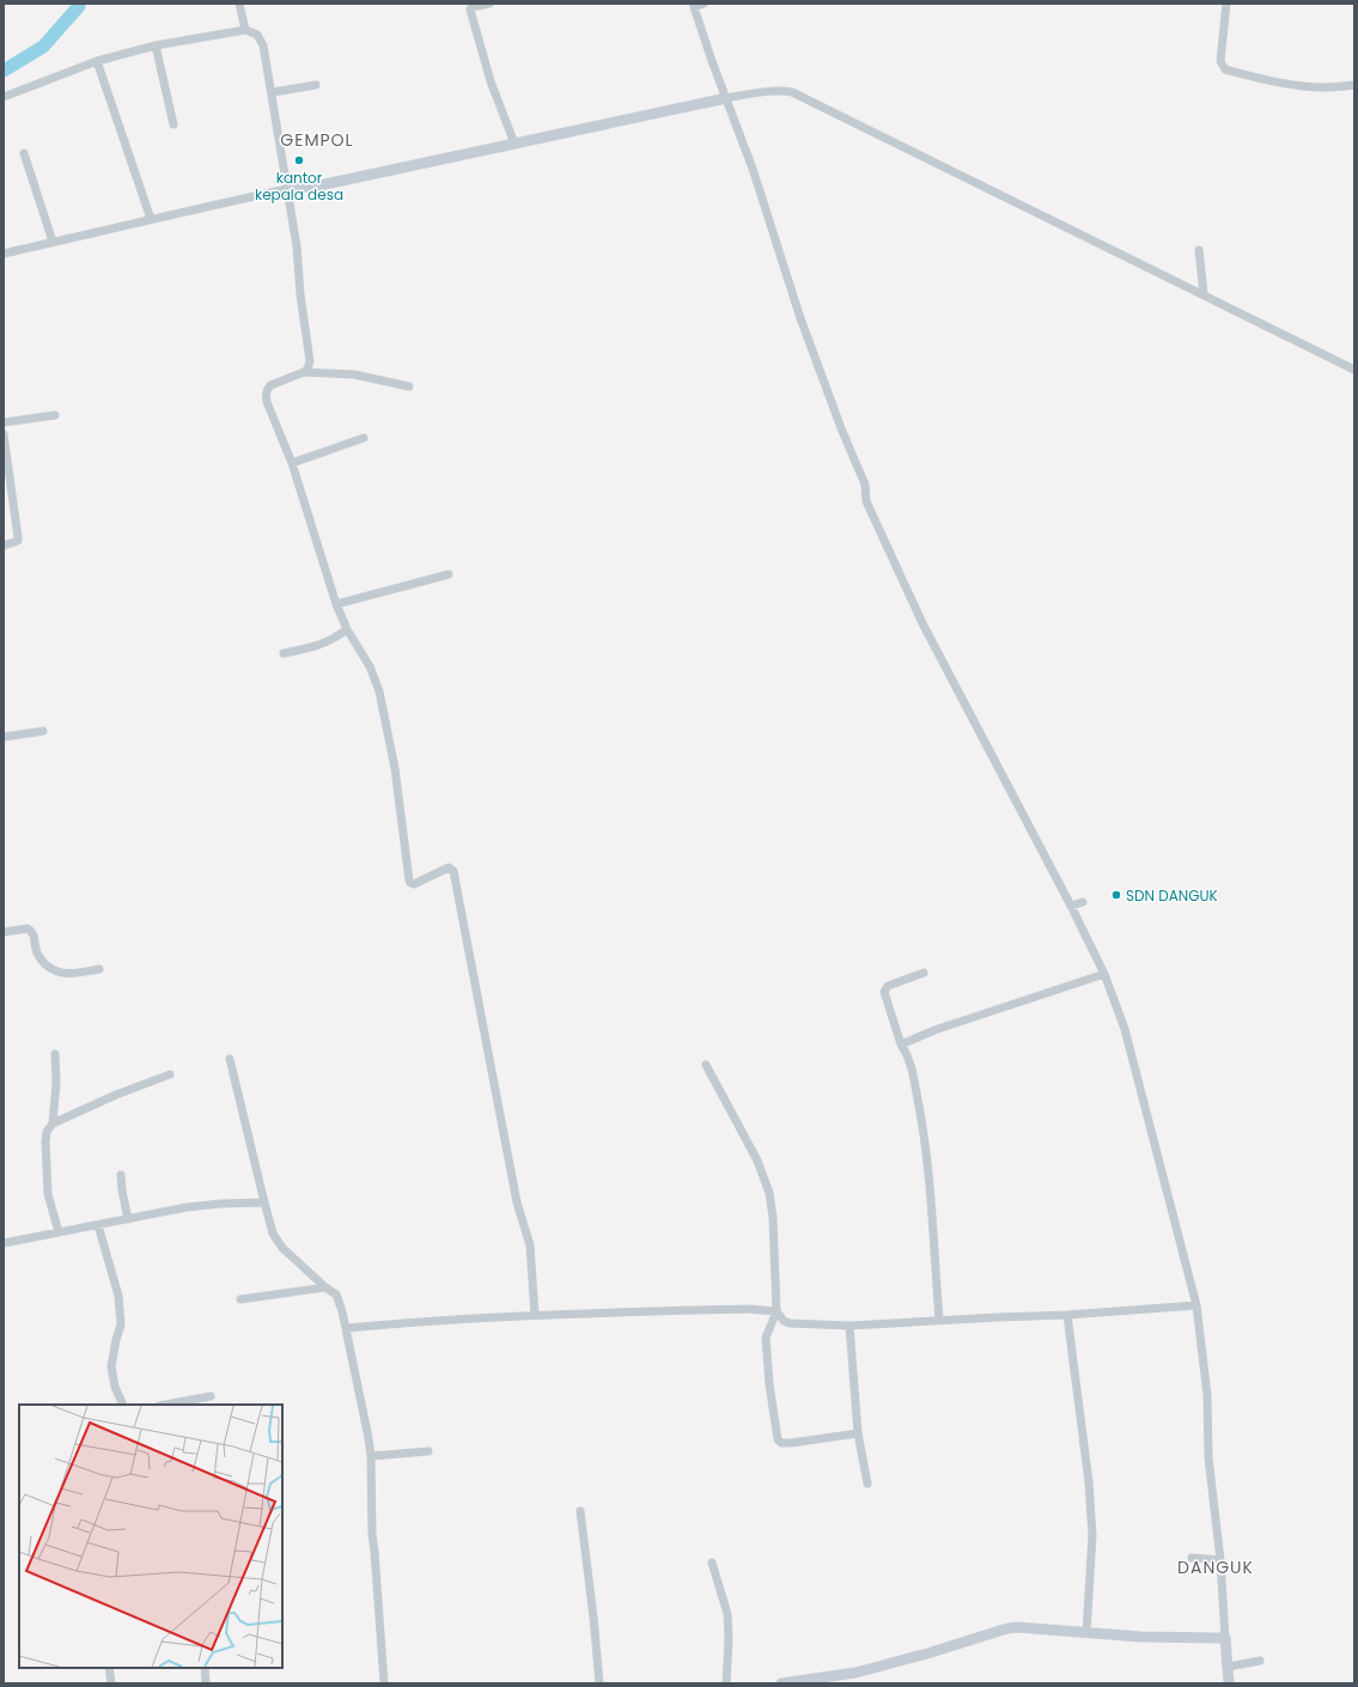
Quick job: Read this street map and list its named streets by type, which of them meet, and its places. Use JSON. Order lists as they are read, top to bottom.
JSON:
{
  "districts": ["GEMPOL", "DANGUK"],
  "places": ["kantor kepala desa", "SDN DANGUK"]
}
